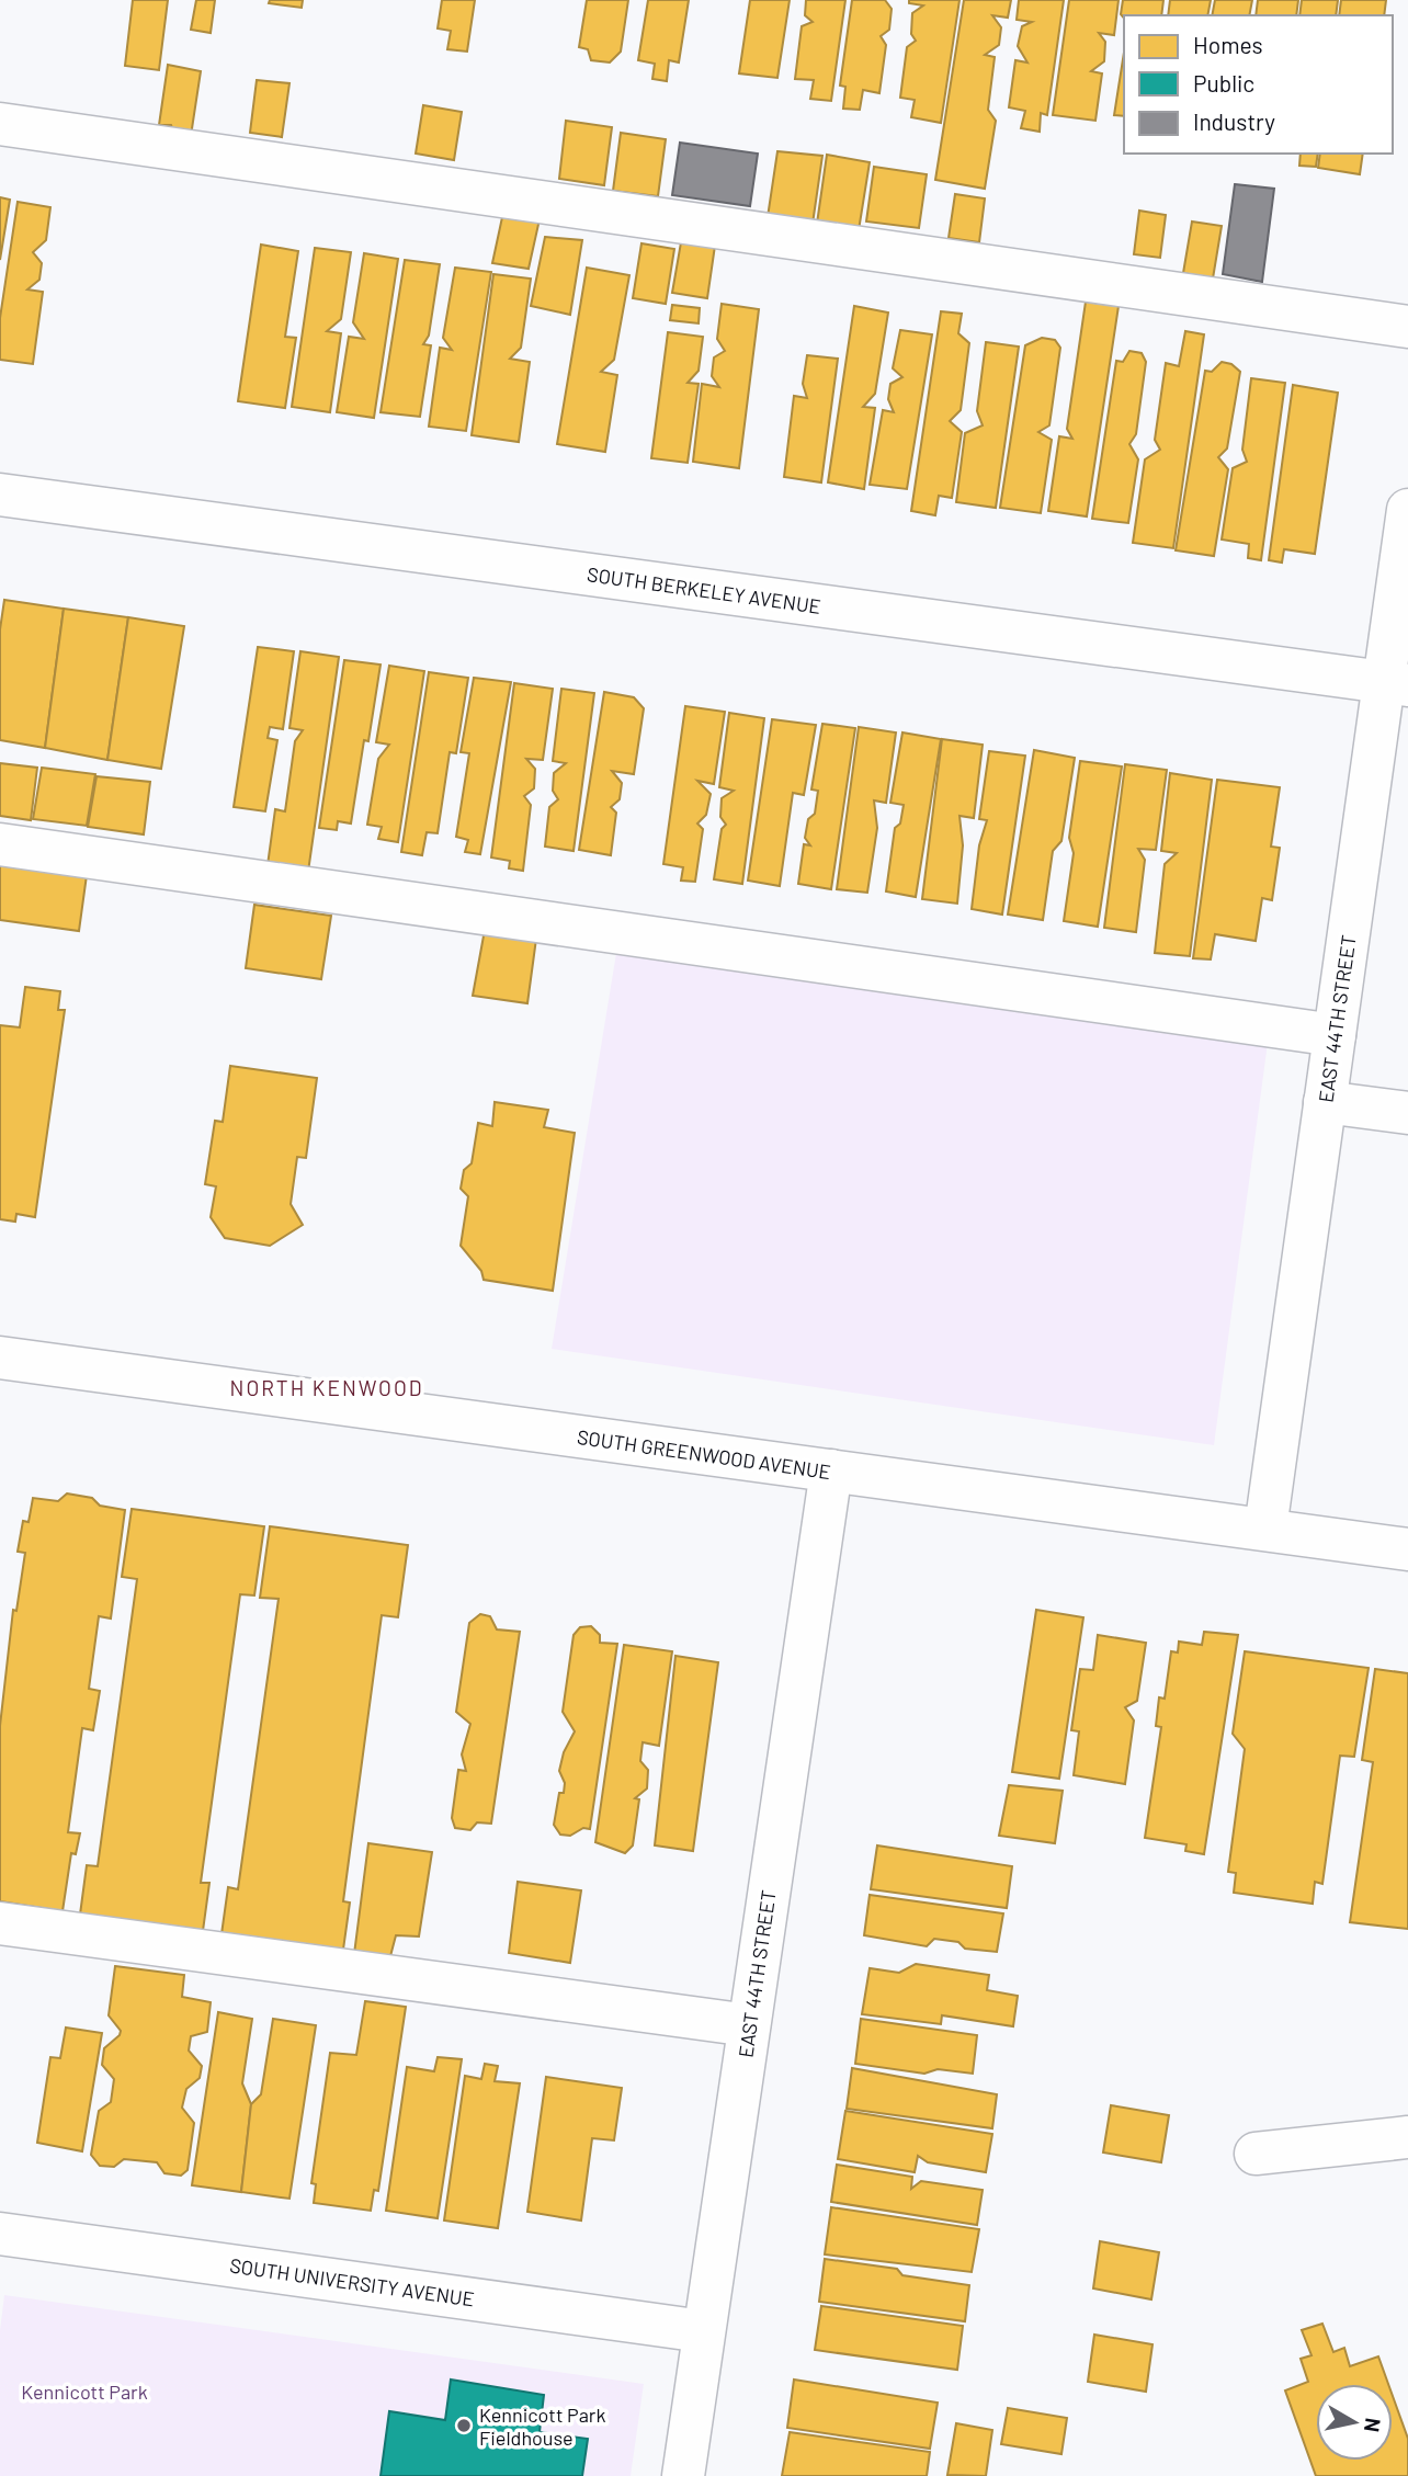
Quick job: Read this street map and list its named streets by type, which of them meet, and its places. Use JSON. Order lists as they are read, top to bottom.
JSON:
{
  "streets": {
    "street": [
      "SOUTH BERKELEY AVENUE",
      "EAST 44TH STREET",
      "SOUTH GREENWOOD AVENUE",
      "SOUTH UNIVERSITY AVENUE"
    ]
  },
  "crossings": [
    ["SOUTH BERKELEY AVENUE", "EAST 44TH STREET"],
    ["EAST 44TH STREET", "SOUTH GREENWOOD AVENUE"],
    ["EAST 44TH STREET", "SOUTH UNIVERSITY AVENUE"]
  ],
  "districts": ["NORTH KENWOOD"],
  "parks": ["Kennicott Park"],
  "places": ["Kennicott Park Fieldhouse"],
  "legend": ["Homes", "Public", "Industry"],
  "north": "right"
}
